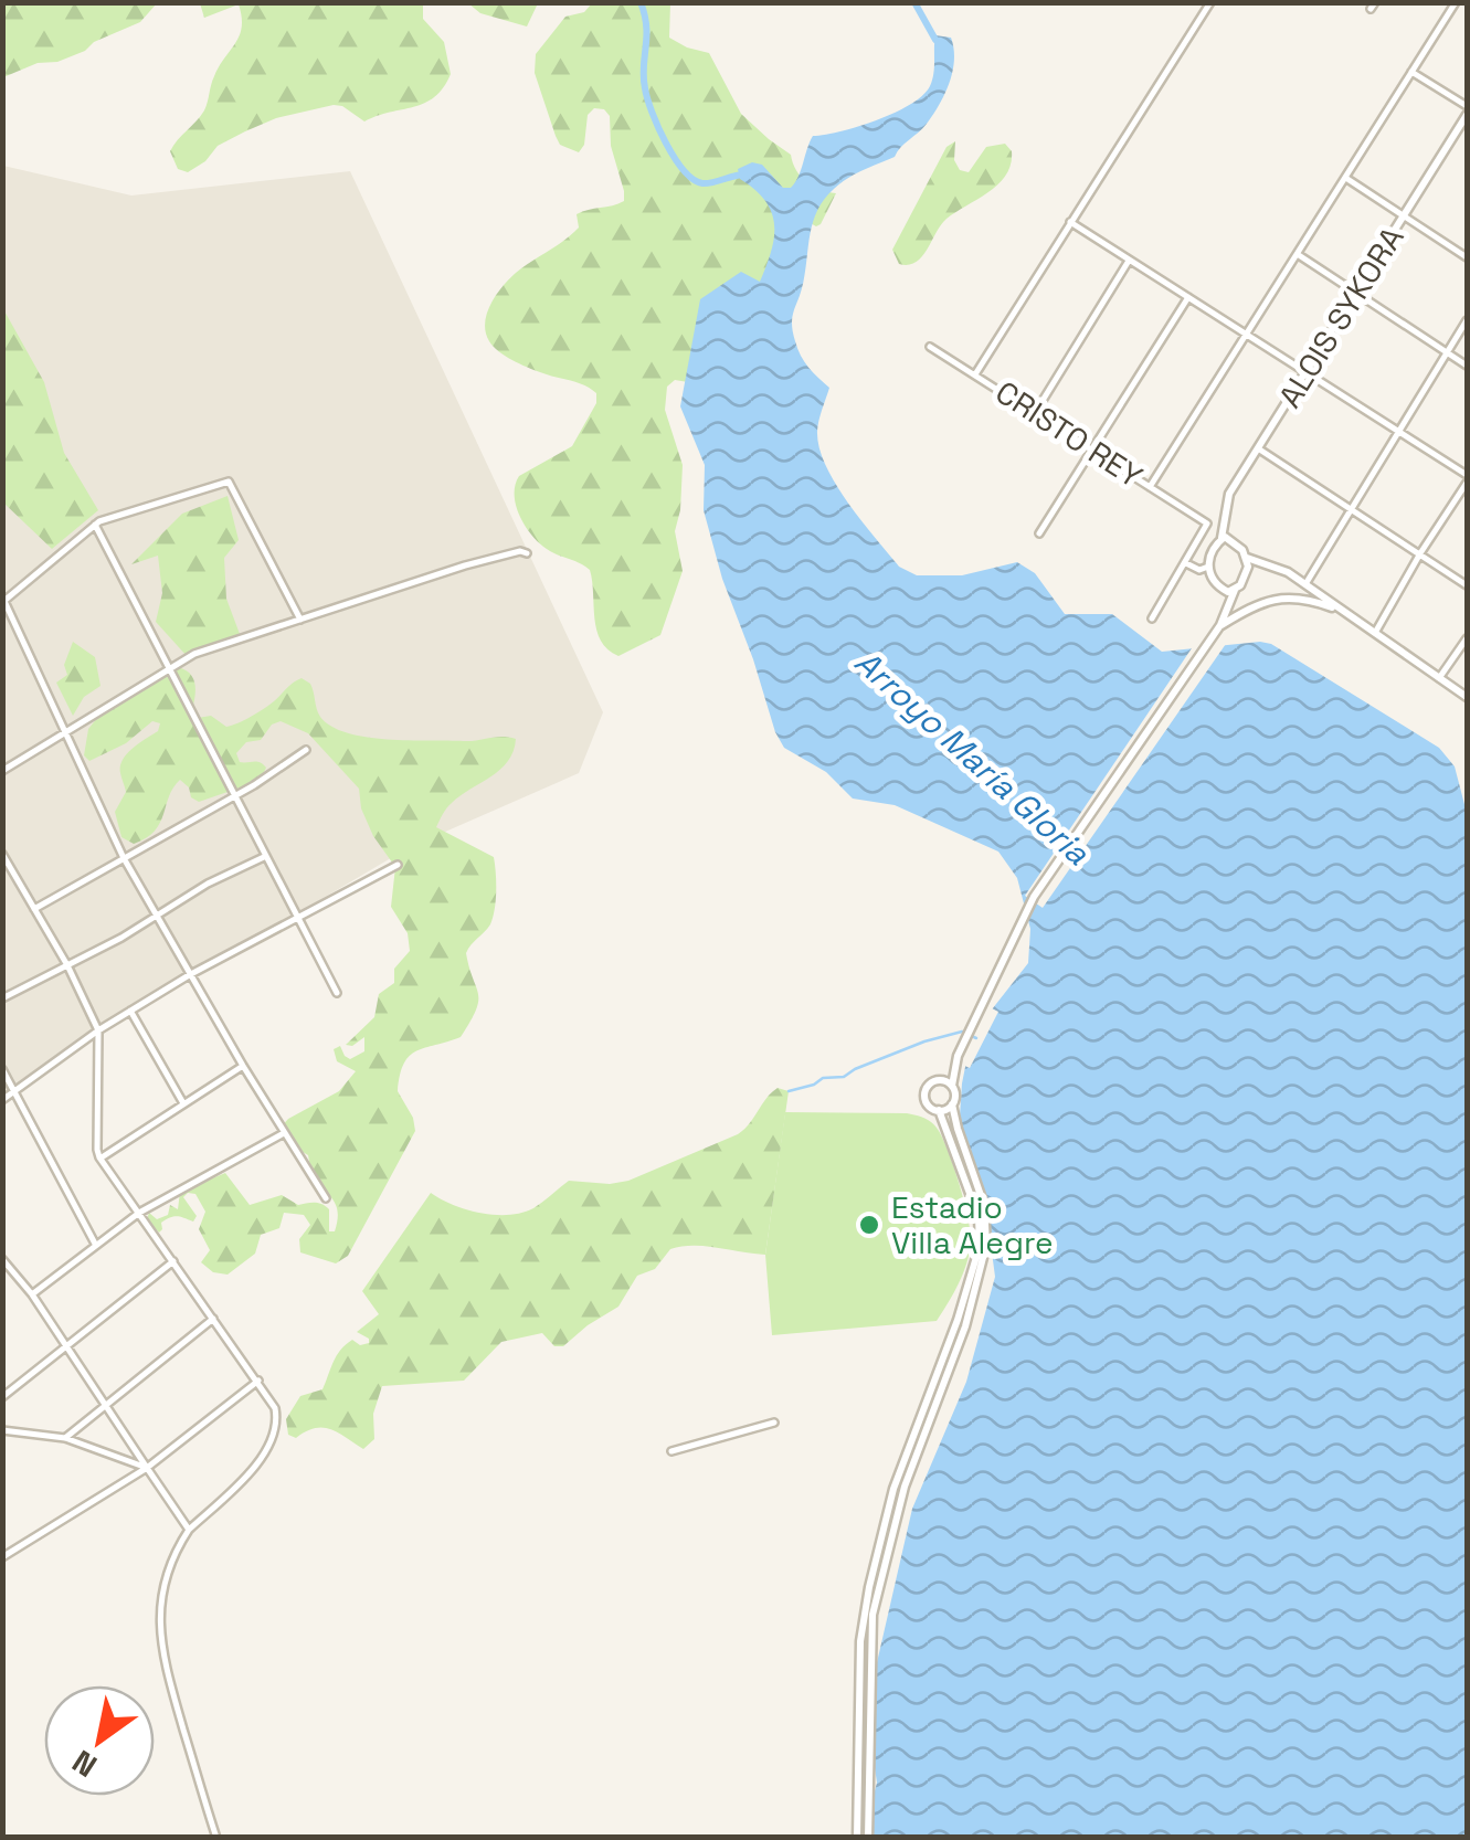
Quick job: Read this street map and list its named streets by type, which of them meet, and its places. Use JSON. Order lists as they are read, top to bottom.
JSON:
{
  "streets": {
    "street": ["ALOIS SYKORA", "CRISTO REY"]
  },
  "water": ["Arroyo María Gloria"],
  "places": ["Estadio Villa Alegre"],
  "north": "bottom left"
}
